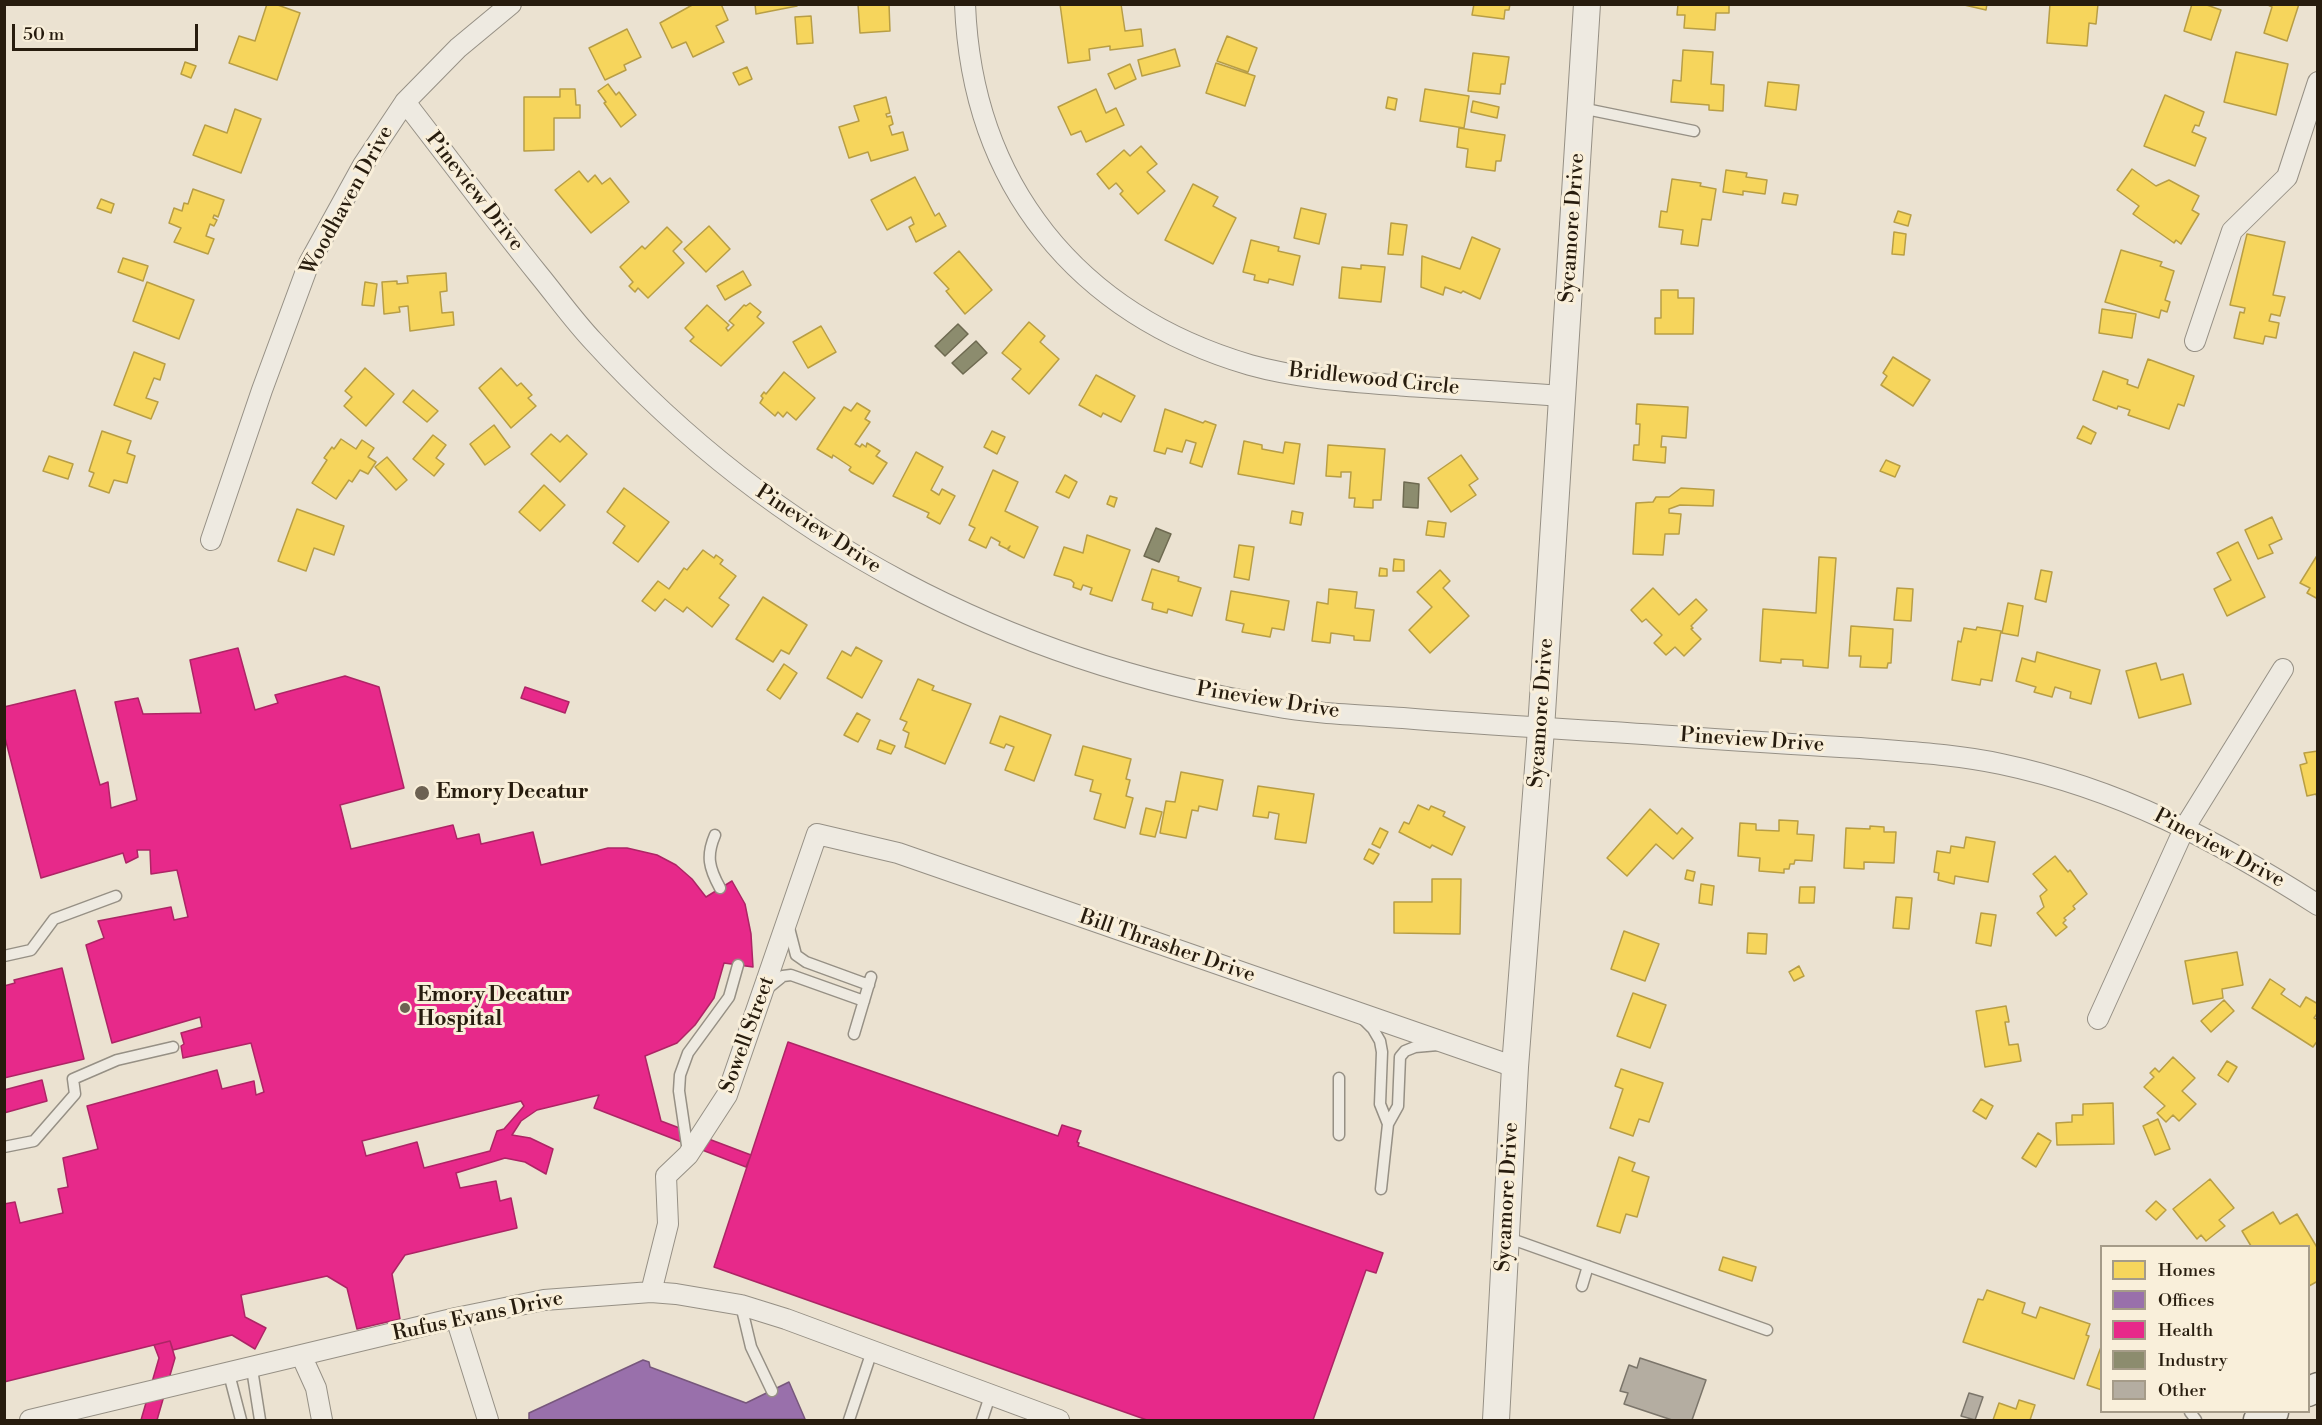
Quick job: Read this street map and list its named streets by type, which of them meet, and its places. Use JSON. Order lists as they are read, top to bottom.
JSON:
{
  "streets": {
    "street": [
      "Pineview Drive",
      "Woodhaven Drive",
      "Sycamore Drive",
      "Bridlewood Circle",
      "Bill Thrasher Drive",
      "Sowell Street",
      "Rufus Evans Drive"
    ]
  },
  "crossings": [
    ["Pineview Drive", "Woodhaven Drive"],
    ["Pineview Drive", "Sycamore Drive"],
    ["Sycamore Drive", "Bridlewood Circle"],
    ["Sycamore Drive", "Bill Thrasher Drive"],
    ["Bill Thrasher Drive", "Sowell Street"],
    ["Sowell Street", "Rufus Evans Drive"]
  ],
  "places": ["Emory Decatur", "Emory Decatur Hospital"],
  "legend": [
    "Homes",
    "Offices",
    "Health",
    "Industry",
    "Other"
  ],
  "scale_bar": "50 m"
}
